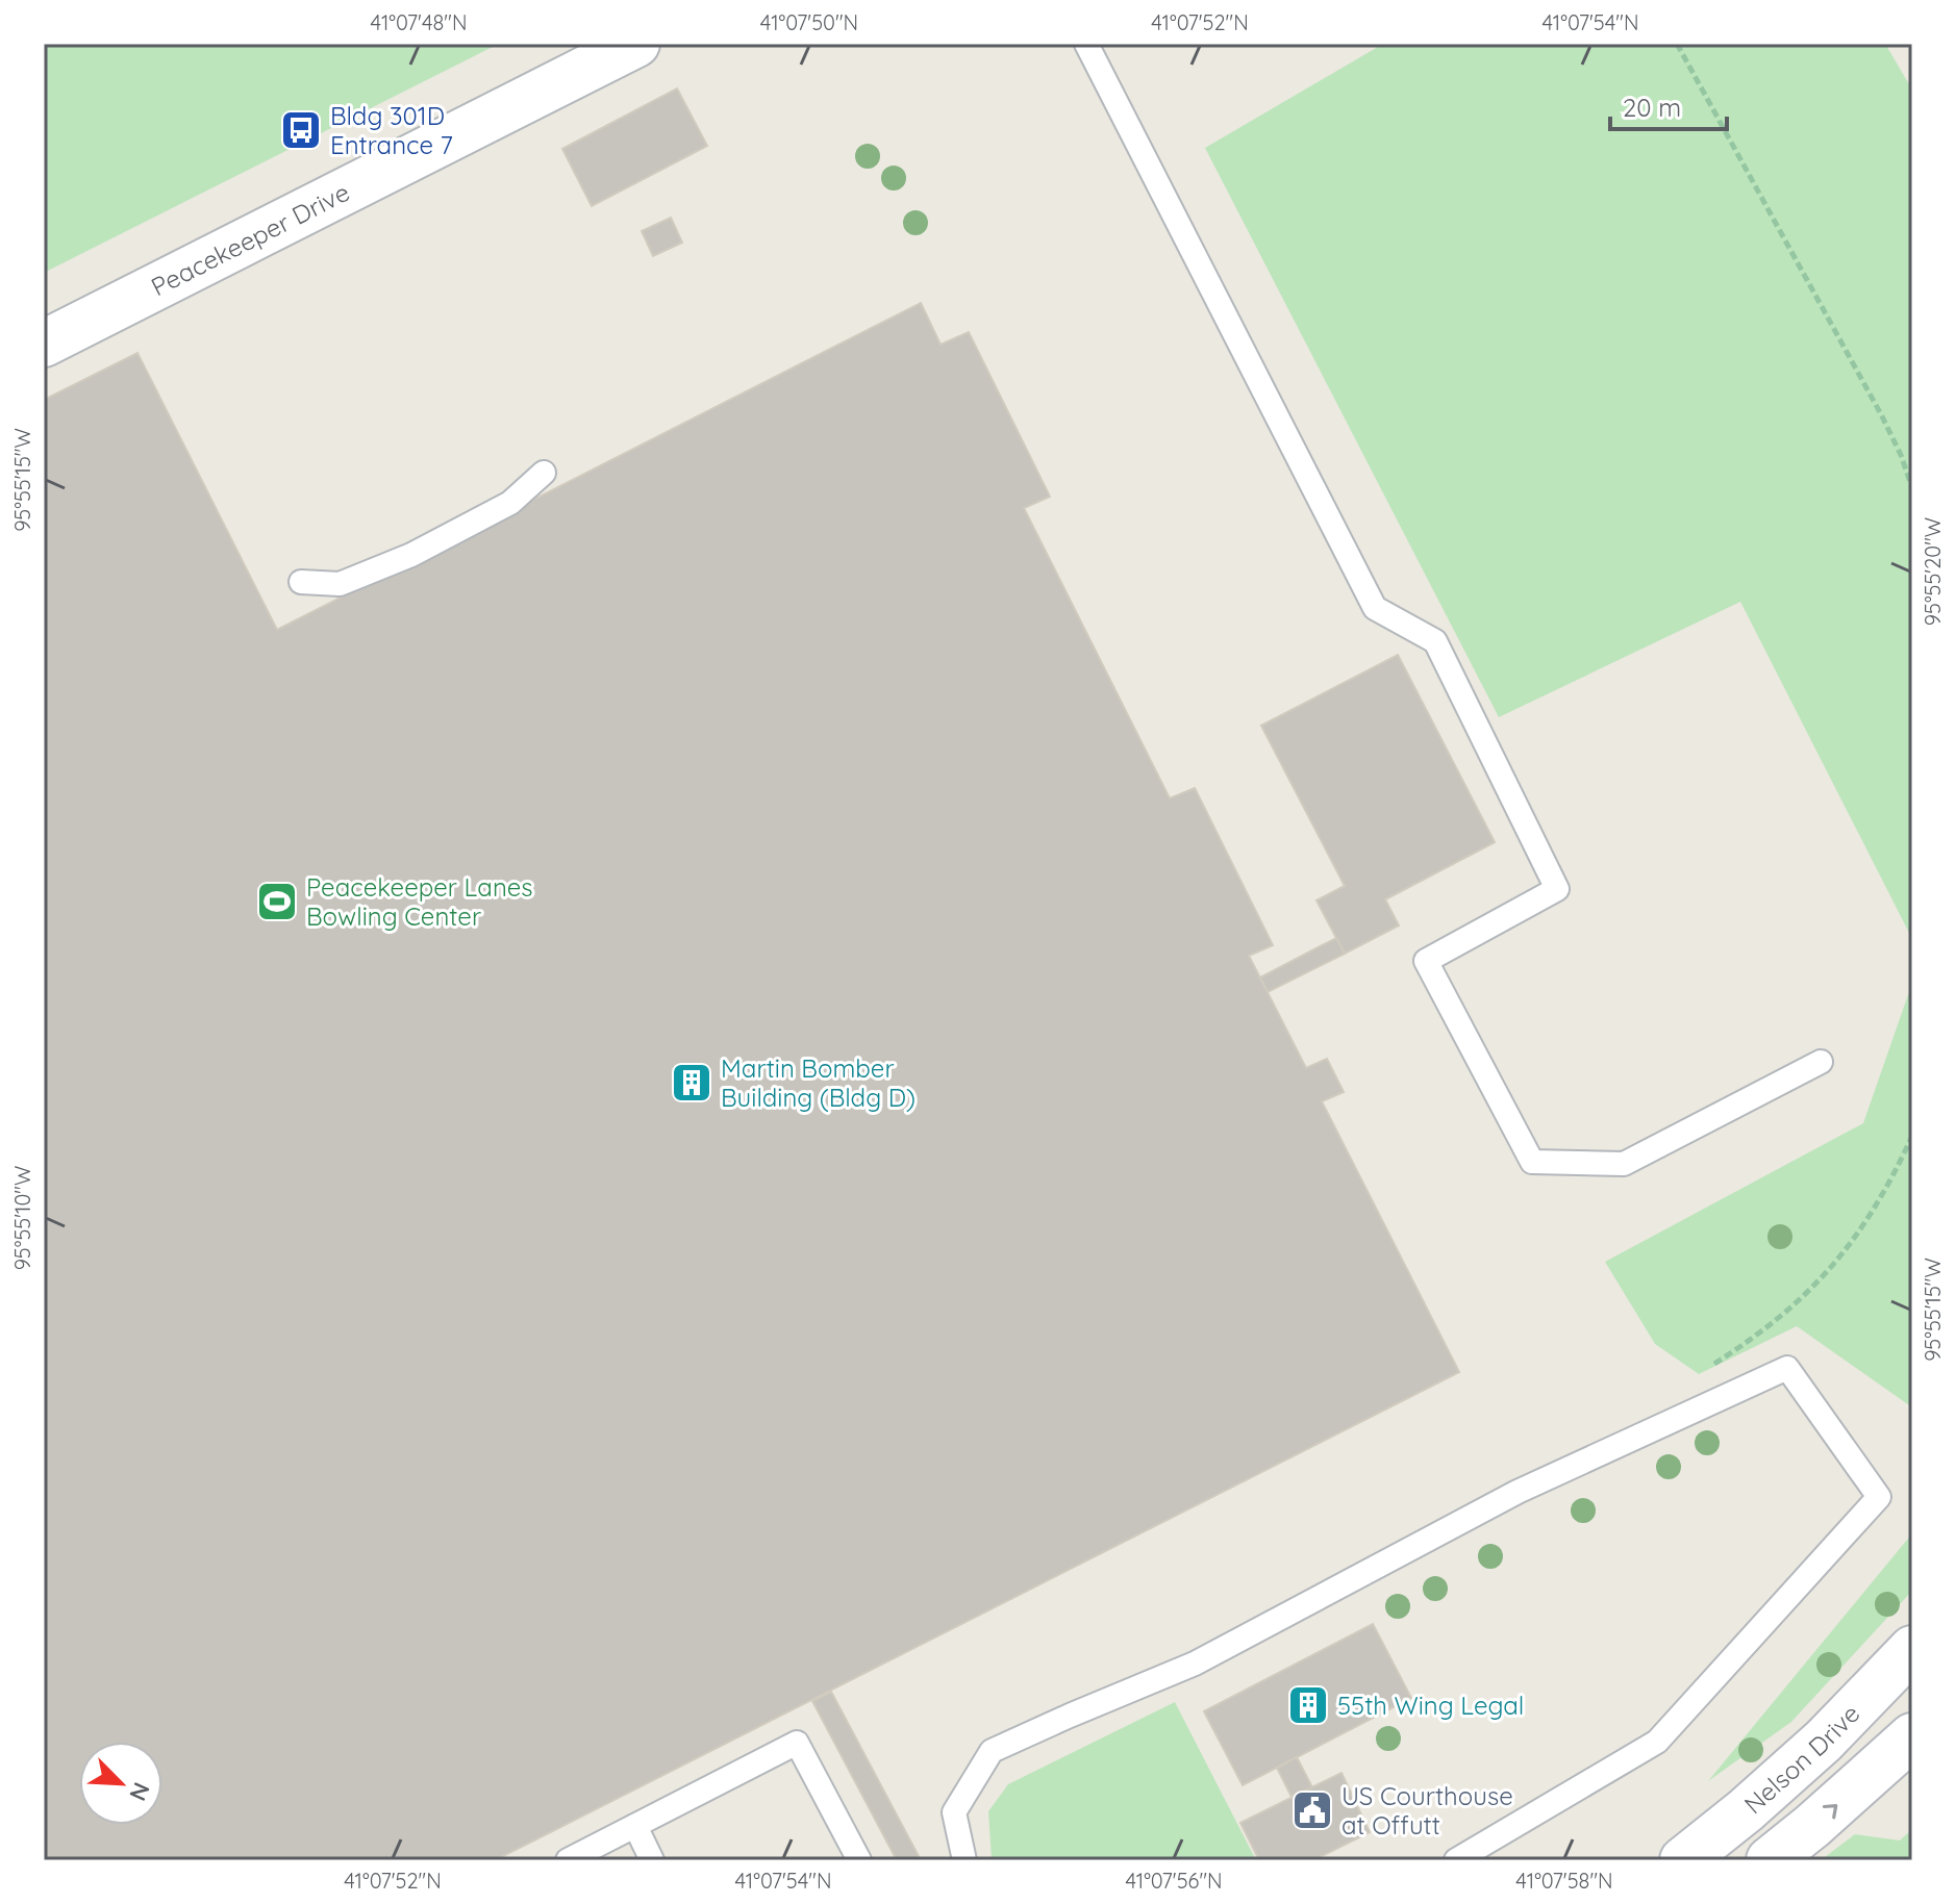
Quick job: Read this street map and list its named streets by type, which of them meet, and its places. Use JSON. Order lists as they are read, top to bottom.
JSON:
{
  "streets": {
    "street": ["Peacekeeper Drive", "Nelson Drive"]
  },
  "places": {
    "bus stop": ["Bldg 301D Entrance 7"],
    "sports": ["Peacekeeper Lanes Bowling Center"],
    "building": ["Martin Bomber Building (Bldg D)", "55th Wing Legal"],
    "public building": ["US Courthouse at Offutt"]
  },
  "scale_bar": "20 m",
  "north": "bottom right",
  "coordinates": [
    "41°07'48\"N",
    "41°07'50\"N",
    "41°07'52\"N",
    "41°07'54\"N",
    "95°55'15\"W",
    "95°55'20\"W",
    "95°55'10\"W",
    "41°07'56\"N",
    "41°07'58\"N"
  ]
}
